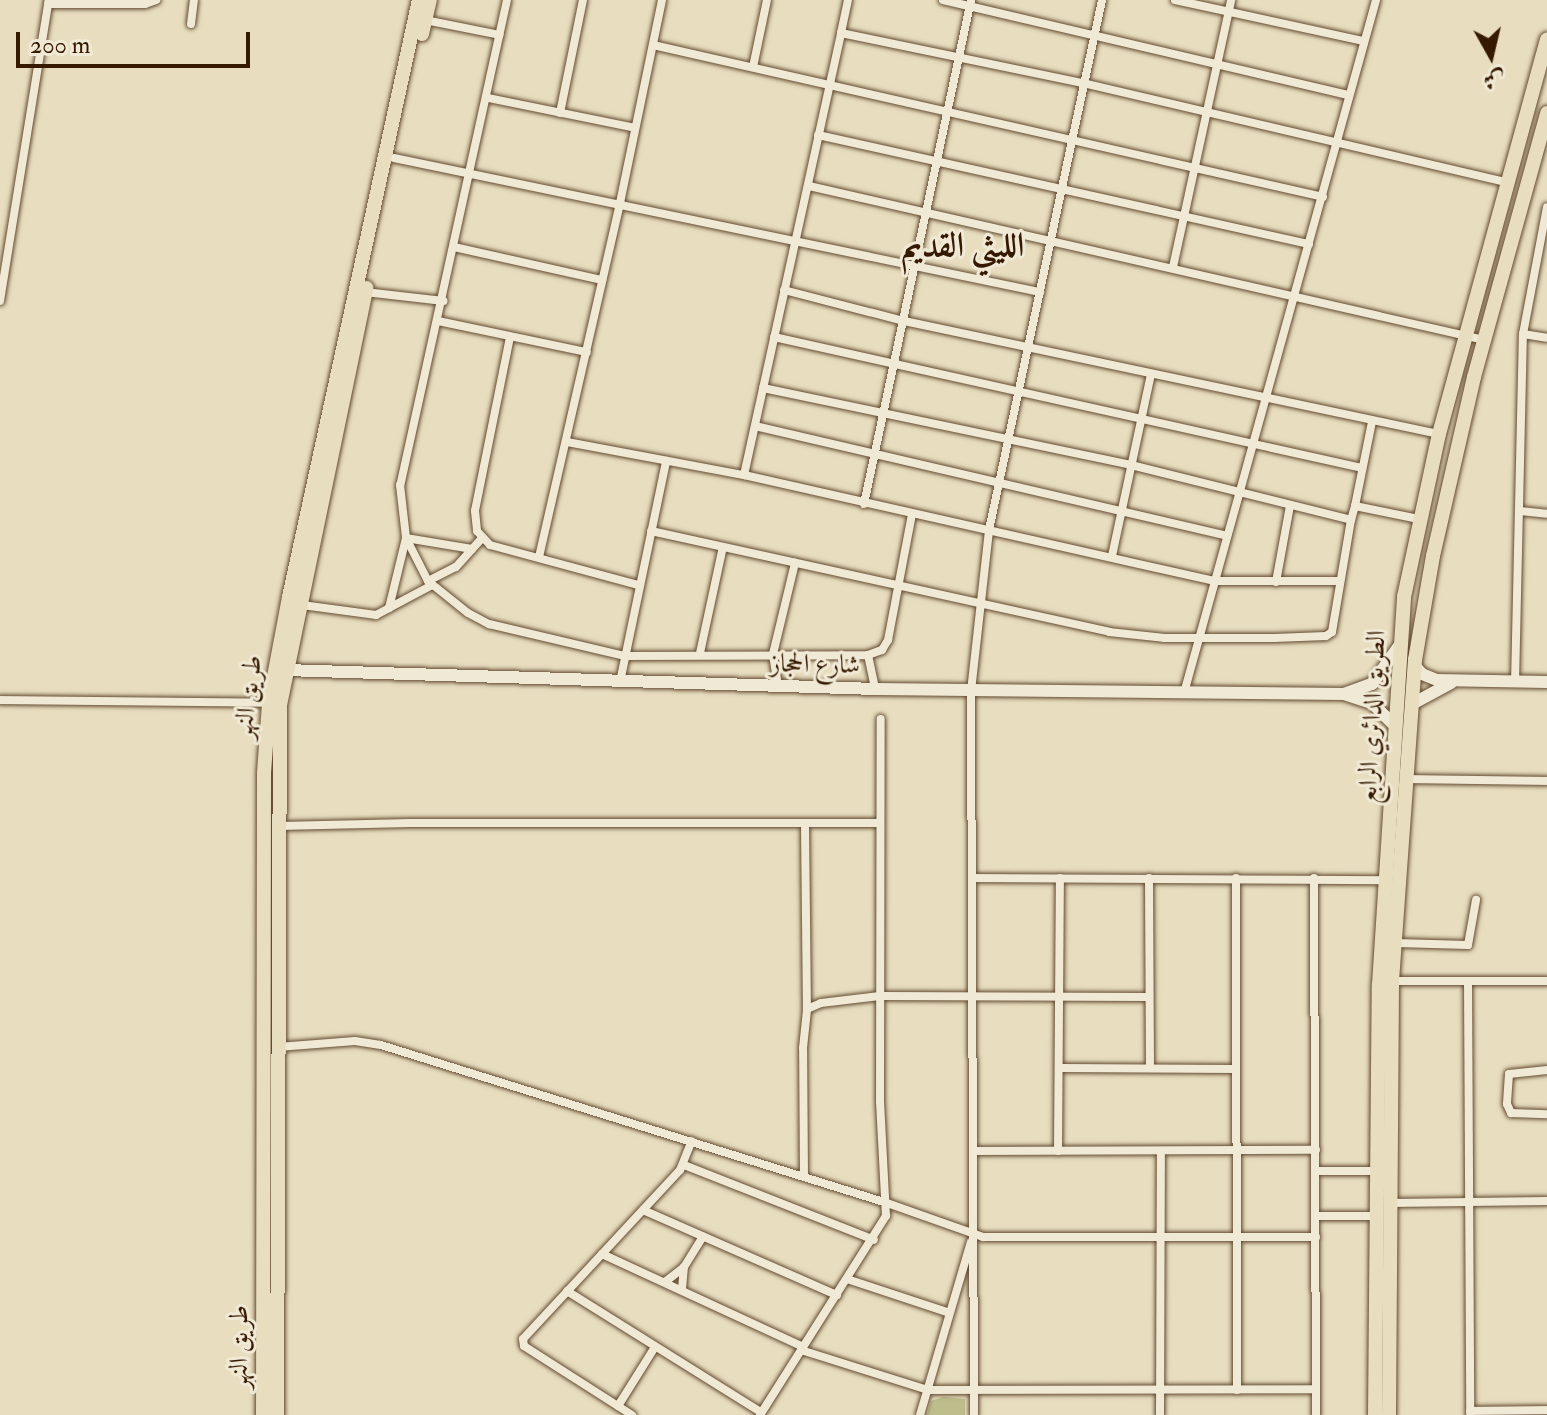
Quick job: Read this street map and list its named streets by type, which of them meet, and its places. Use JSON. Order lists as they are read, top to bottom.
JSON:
{
  "streets": {
    "main road": ["شارع الحجاز", "طريق النهر", "الطريق الدائري الرابع"]
  },
  "crossings": [
    ["شارع الحجاز", "طريق النهر"],
    ["شارع الحجاز", "الطريق الدائري الرابع"]
  ],
  "districts": ["الليثي القديم"],
  "scale_bar": "200 m",
  "north": "bottom"
}
